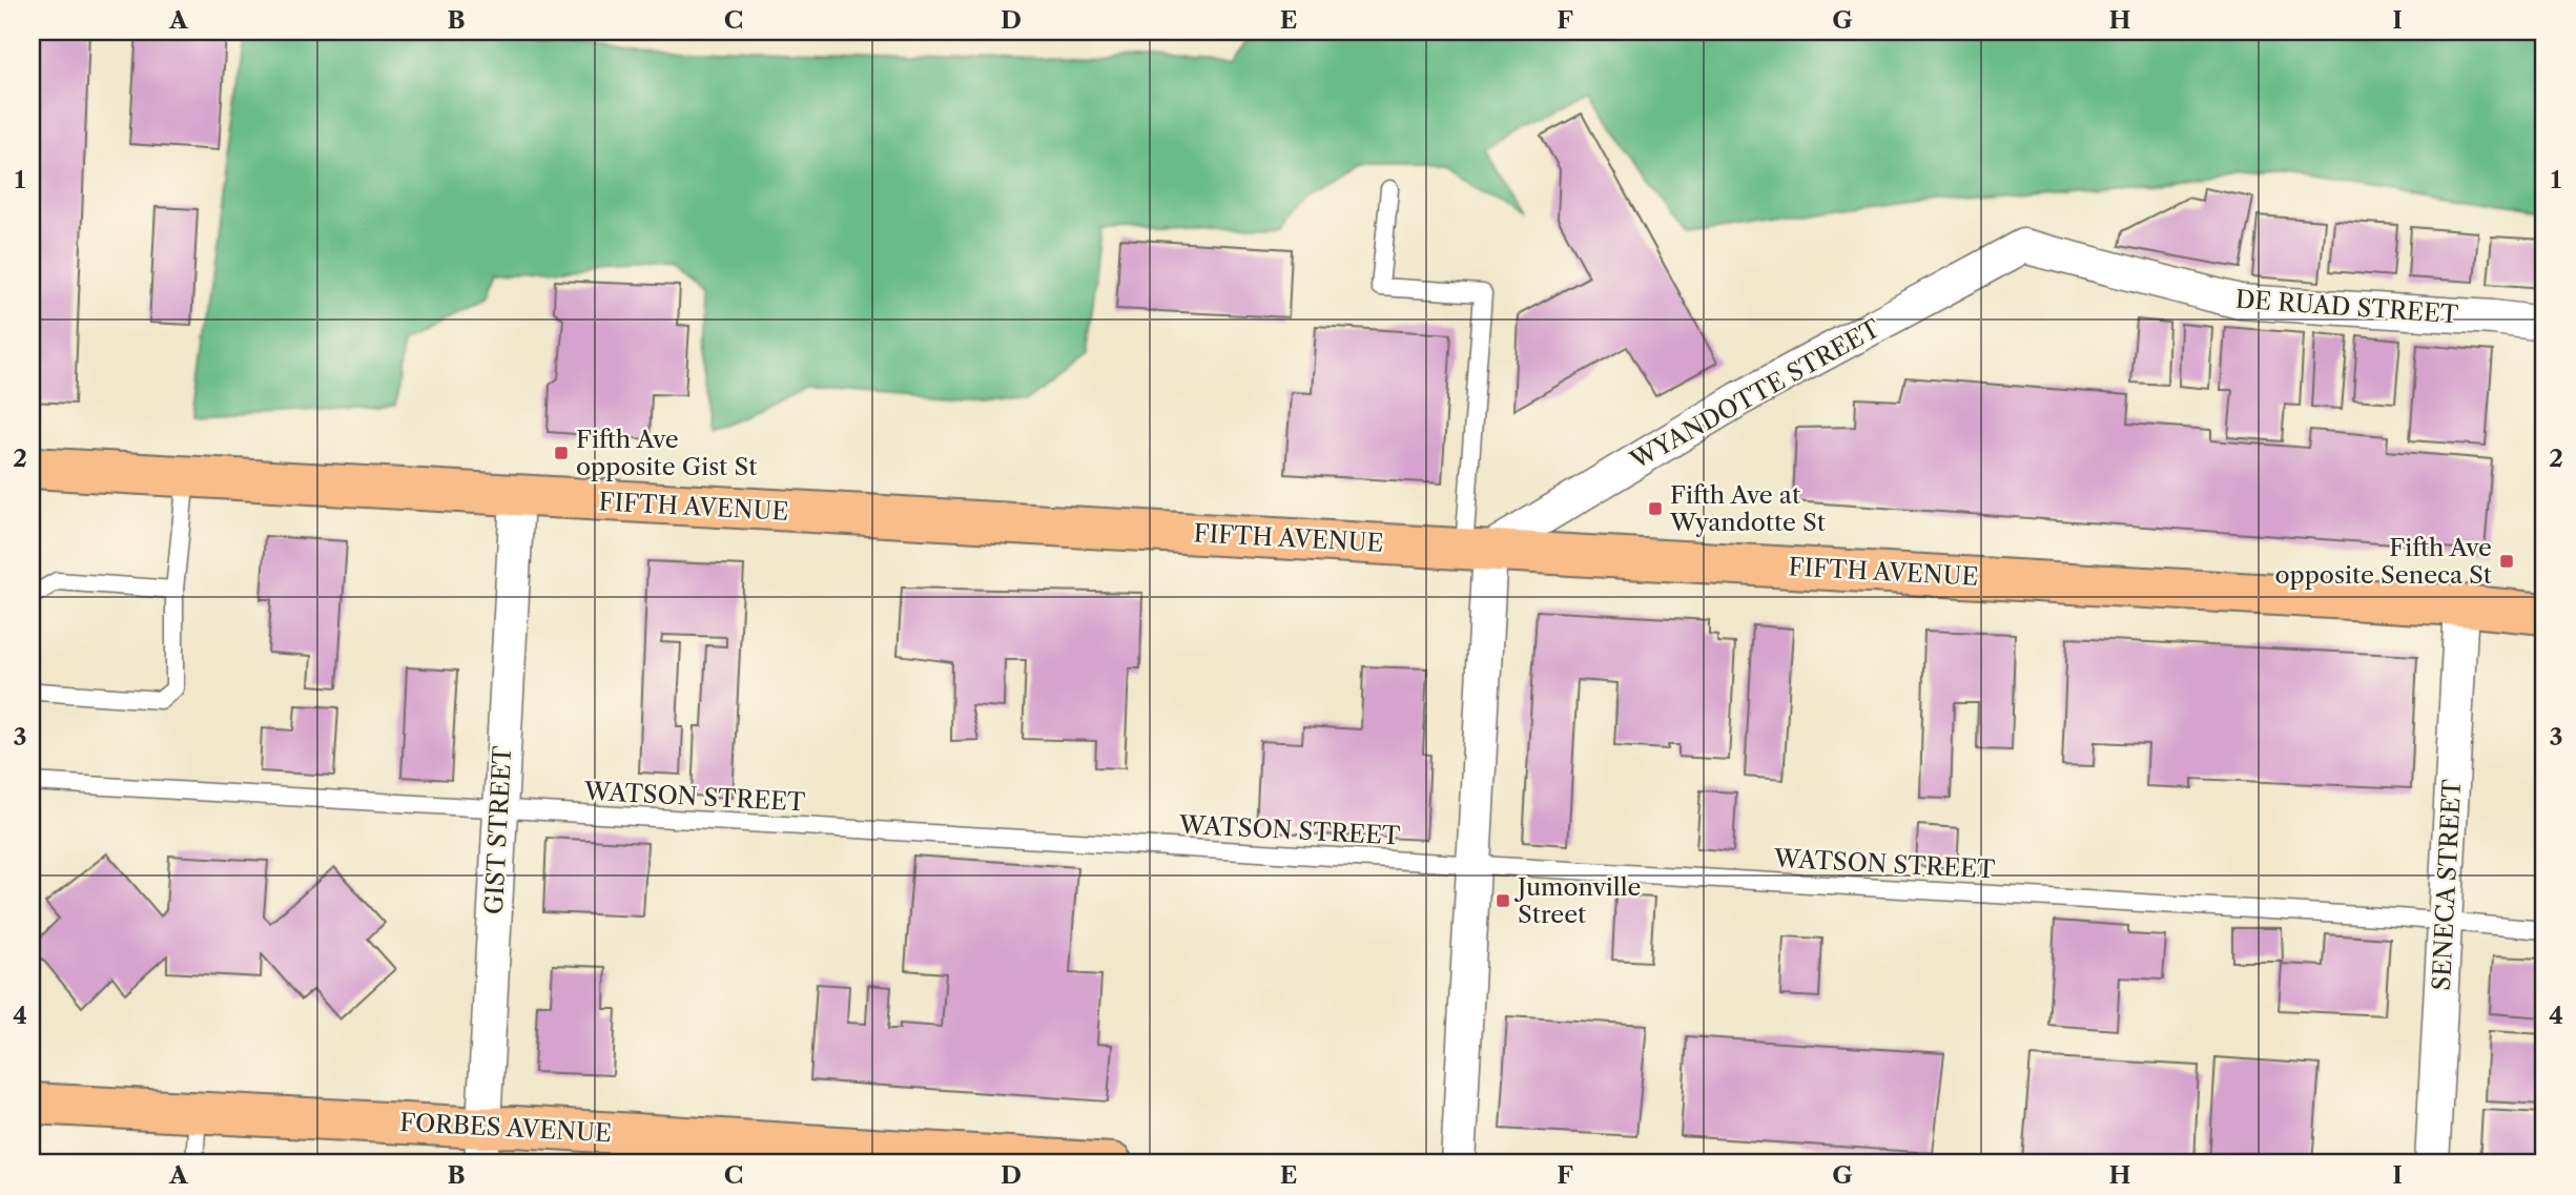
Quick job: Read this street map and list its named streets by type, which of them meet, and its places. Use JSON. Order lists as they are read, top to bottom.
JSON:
{
  "streets": {
    "main road": ["FIFTH AVENUE", "FORBES AVENUE"],
    "street": [
      "DE RUAD STREET",
      "WYANDOTTE STREET",
      "GIST STREET",
      "SENECA STREET"
    ],
    "lane": ["WATSON STREET"]
  },
  "crossings": [
    ["DE RUAD STREET", "WYANDOTTE STREET"],
    ["WYANDOTTE STREET", "FIFTH AVENUE"],
    ["FIFTH AVENUE", "GIST STREET"],
    ["FIFTH AVENUE", "SENECA STREET"],
    ["WATSON STREET", "GIST STREET"],
    ["WATSON STREET", "SENECA STREET"],
    ["GIST STREET", "FORBES AVENUE"]
  ],
  "places": {
    "transit": [
      "Fifth Ave opposite Gist St",
      "Fifth Ave at Wyandotte St",
      "Fifth Ave opposite Seneca St",
      "Jumonville Street"
    ]
  },
  "grid": {
    "columns": [
      "A",
      "B",
      "C",
      "D",
      "E",
      "F",
      "G",
      "H",
      "I"
    ],
    "rows": [
      "1",
      "2",
      "3",
      "4"
    ]
  }
}
